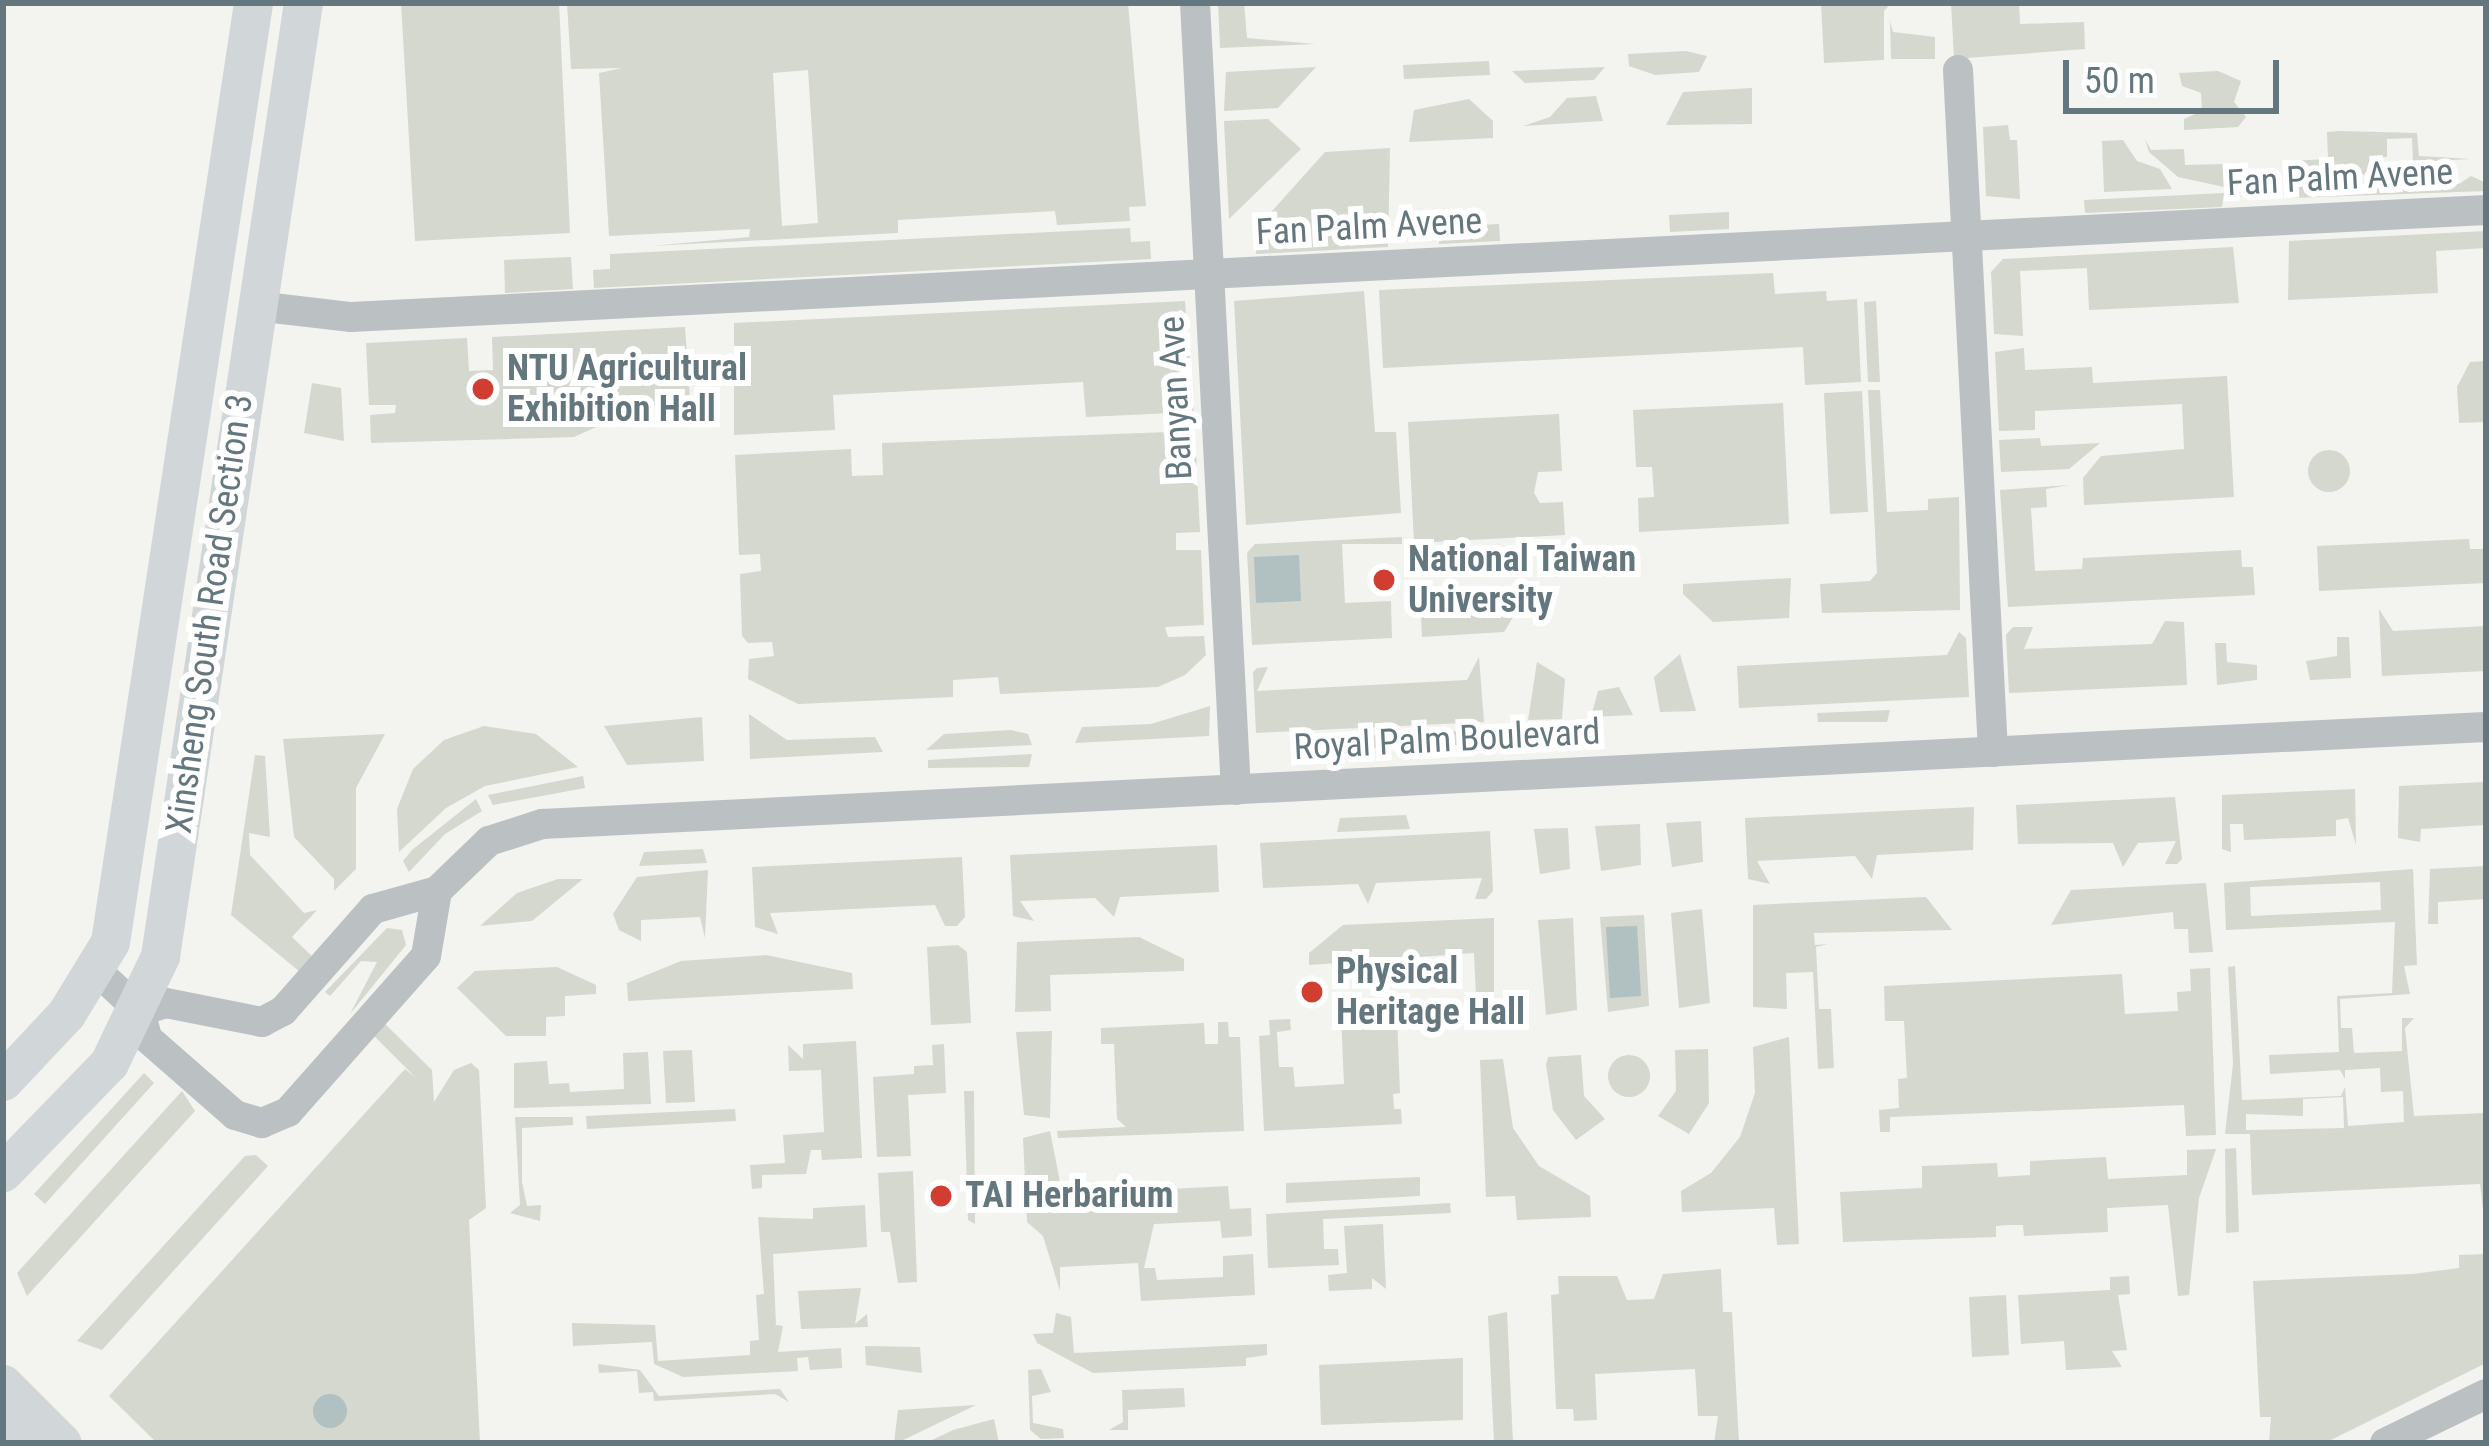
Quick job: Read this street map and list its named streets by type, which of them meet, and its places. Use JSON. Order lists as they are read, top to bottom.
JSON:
{
  "streets": {
    "main road": ["Xinsheng South Road Section 3"],
    "street": ["Fan Palm Avene", "Banyan Ave", "Royal Palm Boulevard"]
  },
  "crossings": [
    ["Fan Palm Avene", "Banyan Ave"],
    ["Fan Palm Avene", "Xinsheng South Road Section 3"],
    ["Banyan Ave", "Royal Palm Boulevard"]
  ],
  "places": [
    "NTU Agricultural Exhibition Hall",
    "National Taiwan University",
    "Physical Heritage Hall",
    "TAI Herbarium"
  ],
  "scale_bar": "50 m"
}
